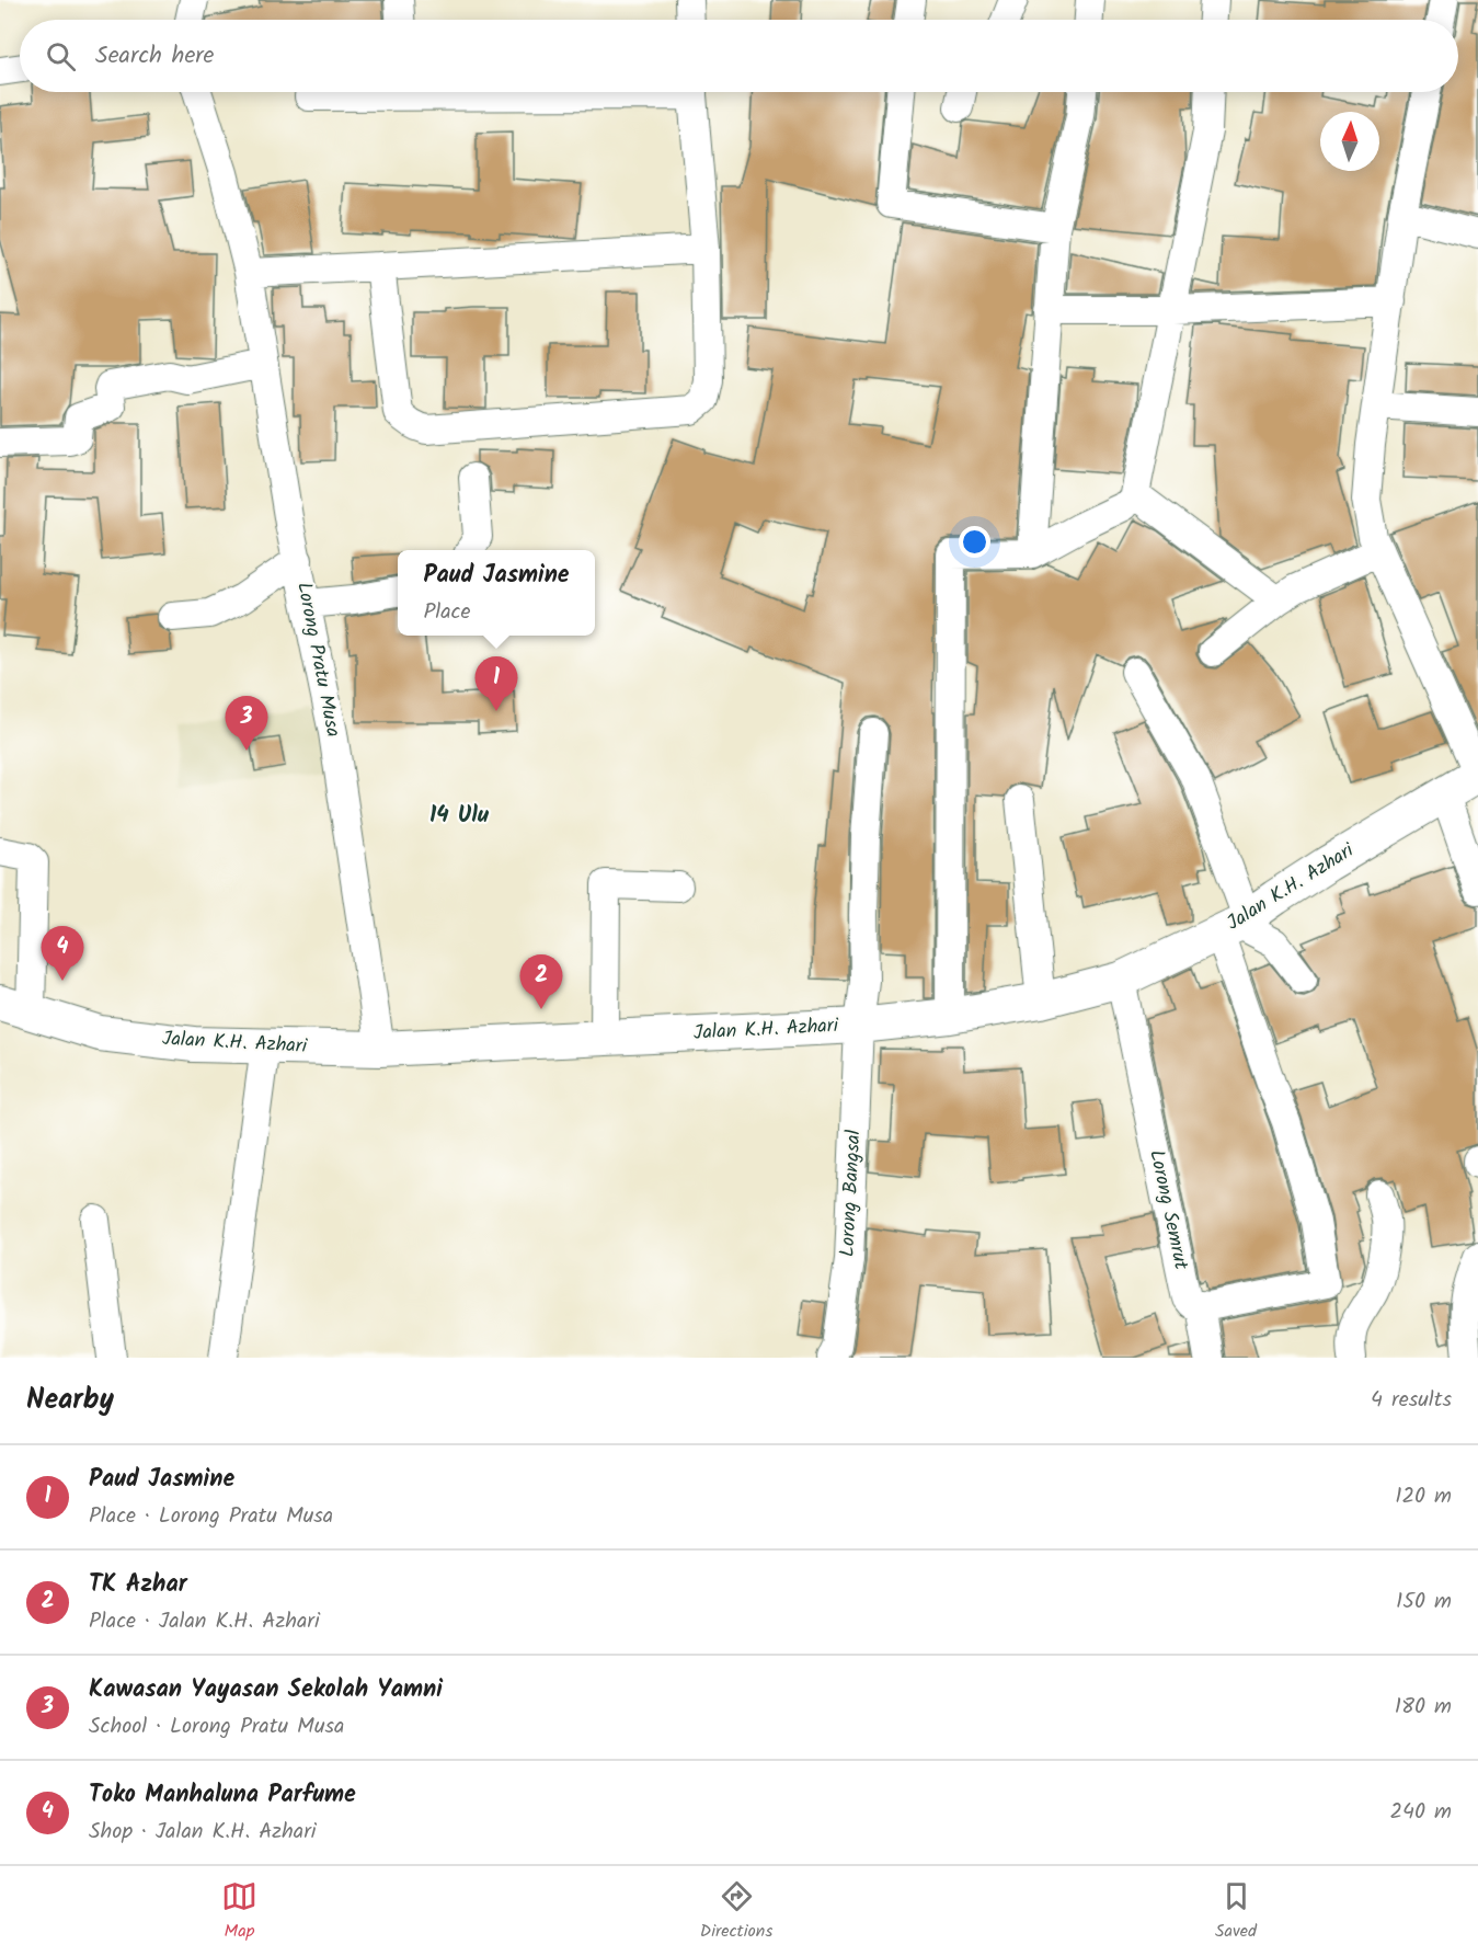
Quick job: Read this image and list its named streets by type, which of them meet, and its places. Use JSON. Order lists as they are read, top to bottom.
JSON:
{
  "streets": {
    "street": [
      "Lorong Pratu Musa",
      "Jalan K.H. Azhari",
      "Lorong Bangsal",
      "Lorong Semrut"
    ]
  },
  "crossings": [
    ["Lorong Pratu Musa", "Jalan K.H. Azhari"],
    ["Jalan K.H. Azhari", "Lorong Bangsal"],
    ["Jalan K.H. Azhari", "Lorong Semrut"]
  ],
  "districts": ["14 Ulu"],
  "north": "top",
  "page": {
    "search": "Search here",
    "popup": ["Paud Jasmine", "Place"],
    "pins": [
      "1",
      "3",
      "4",
      "2"
    ],
    "heading": ["Nearby", "4 results"],
    "list": [
      {
        "mark": "1",
        "name": "Paud Jasmine",
        "note": "Place · Lorong Pratu Musa",
        "value": "120 m"
      },
      {
        "mark": "2",
        "name": "TK Azhar",
        "note": "Place · Jalan K.H. Azhari",
        "value": "150 m"
      },
      {
        "mark": "3",
        "name": "Kawasan Yayasan Sekolah Yamni",
        "note": "School · Lorong Pratu Musa",
        "value": "180 m"
      },
      {
        "mark": "4",
        "name": "Toko Manhaluna Parfume",
        "note": "Shop · Jalan K.H. Azhari",
        "value": "240 m"
      }
    ],
    "nav": ["Map", "Directions", "Saved"]
  }
}
